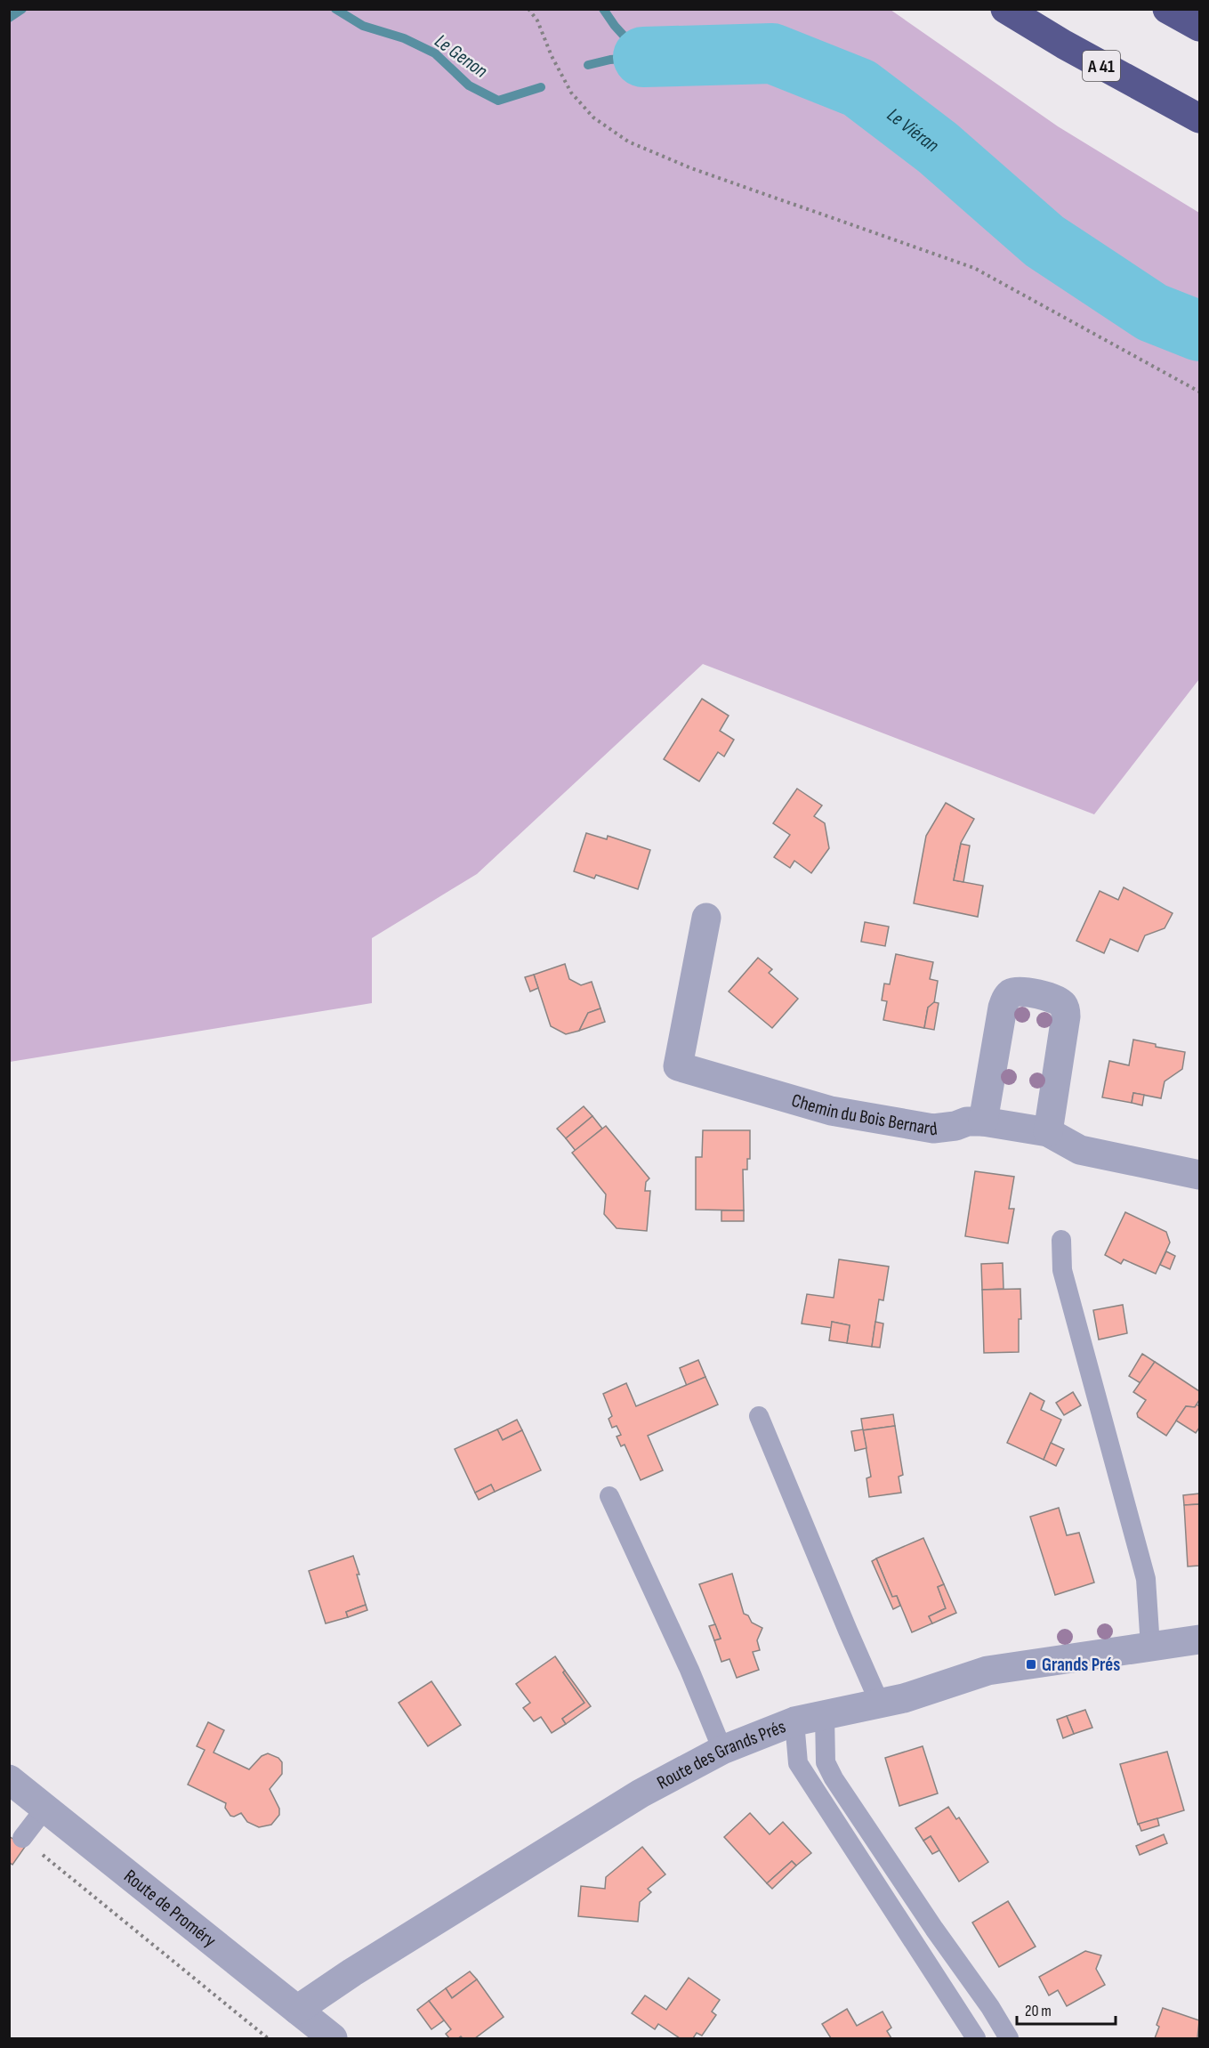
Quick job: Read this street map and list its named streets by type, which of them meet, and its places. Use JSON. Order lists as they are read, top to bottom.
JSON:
{
  "streets": {
    "highway": ["A 41"],
    "street": ["Chemin du Bois Bernard", "Route des Grands Prés", "Route de Proméry"]
  },
  "crossings": [
    ["Route des Grands Prés", "Route de Proméry"]
  ],
  "water": ["Le Genon", "Le Viéran"],
  "places": {
    "transit": ["Grands Prés"]
  },
  "scale_bar": "20 m"
}
